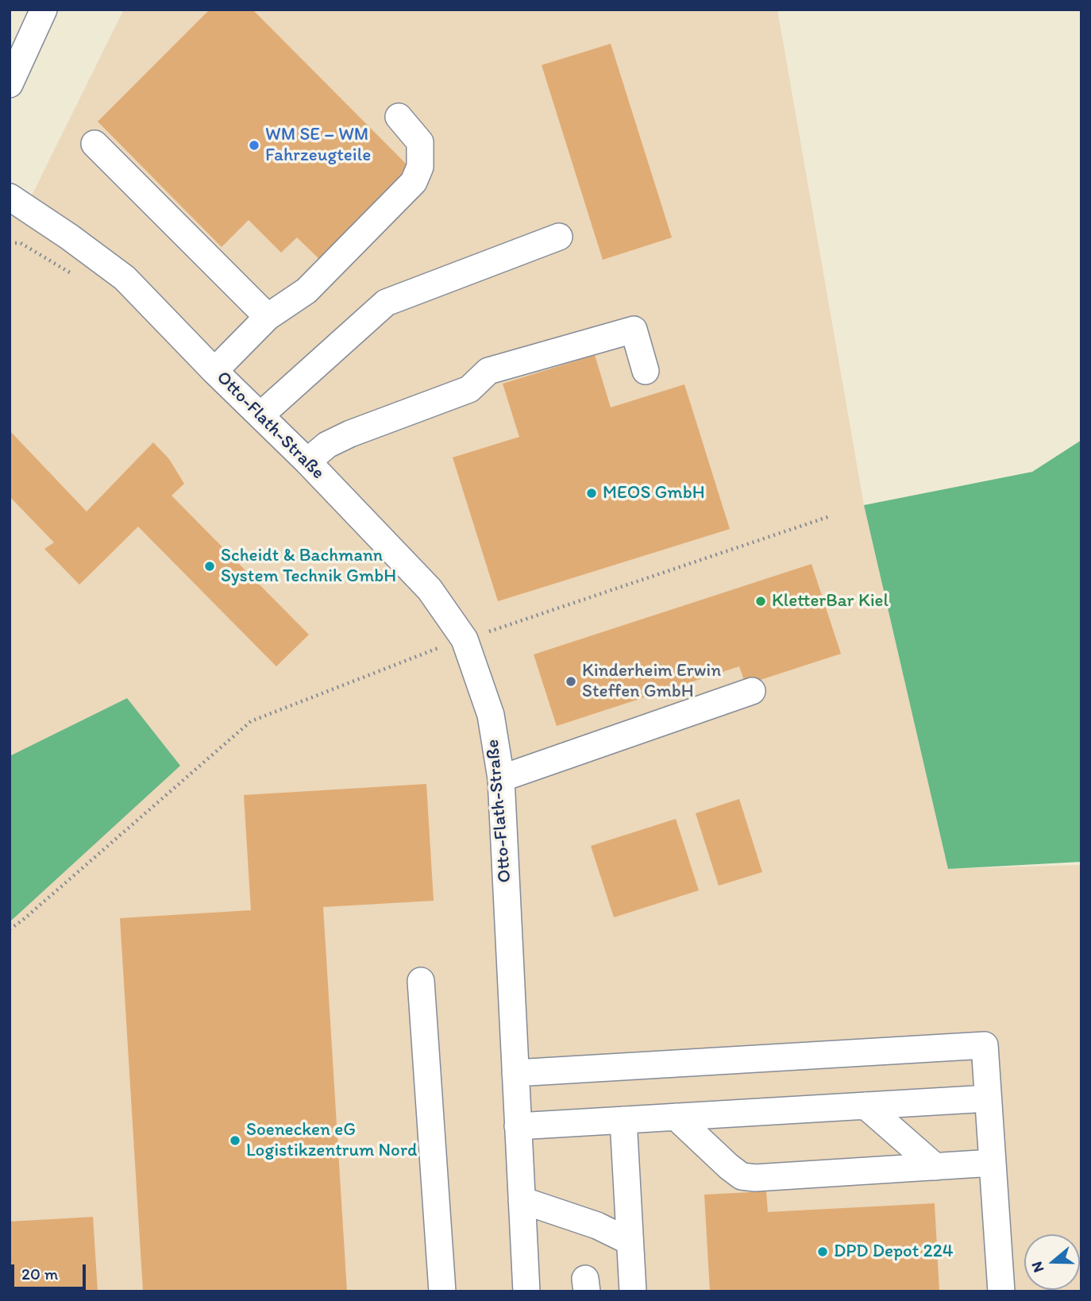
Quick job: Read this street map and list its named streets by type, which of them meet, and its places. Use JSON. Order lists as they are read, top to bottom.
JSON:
{
  "streets": {
    "street": ["Otto-Flath-Straße"]
  },
  "places": [
    "WM SE – WM Fahrzeugteile",
    "MEOS GmbH",
    "Scheidt & Bachmann System Technik GmbH",
    "KletterBar Kiel",
    "Kinderheim Erwin Steffen GmbH",
    "Soenecken eG Logistikzentrum Nord",
    "DPD Depot 224"
  ],
  "scale_bar": "20 m",
  "north": "left"
}
